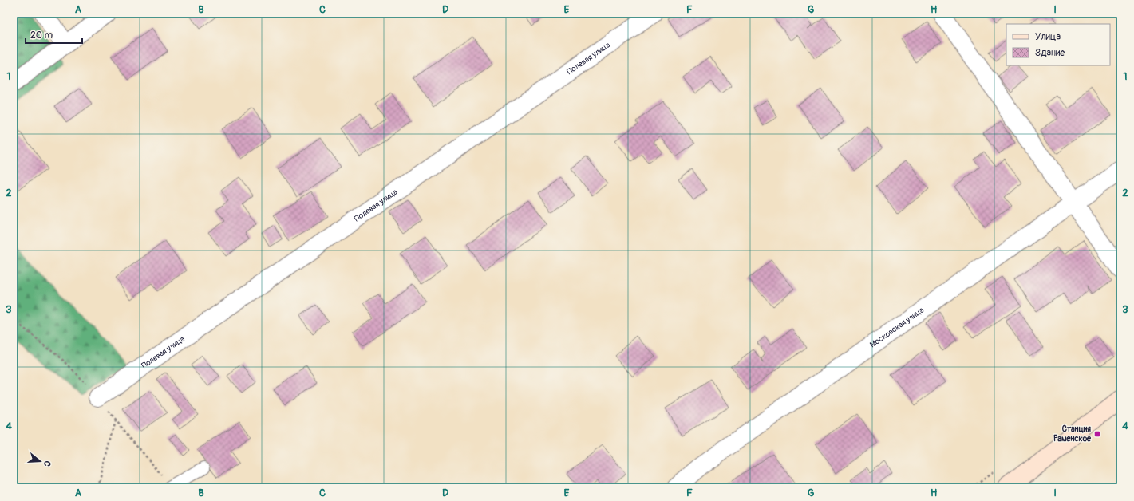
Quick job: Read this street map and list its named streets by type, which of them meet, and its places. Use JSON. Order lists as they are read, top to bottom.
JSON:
{
  "streets": {
    "street": ["Полевая улица", "Московская улица"]
  },
  "places": {
    "transit": ["Станция Раменское"]
  },
  "legend": ["Улица", "Здание"],
  "scale_bar": "20 m",
  "north": "right",
  "grid": {
    "columns": [
      "A",
      "B",
      "C",
      "D",
      "E",
      "F",
      "G",
      "H",
      "I"
    ],
    "rows": [
      "1",
      "2",
      "3",
      "4"
    ]
  }
}
